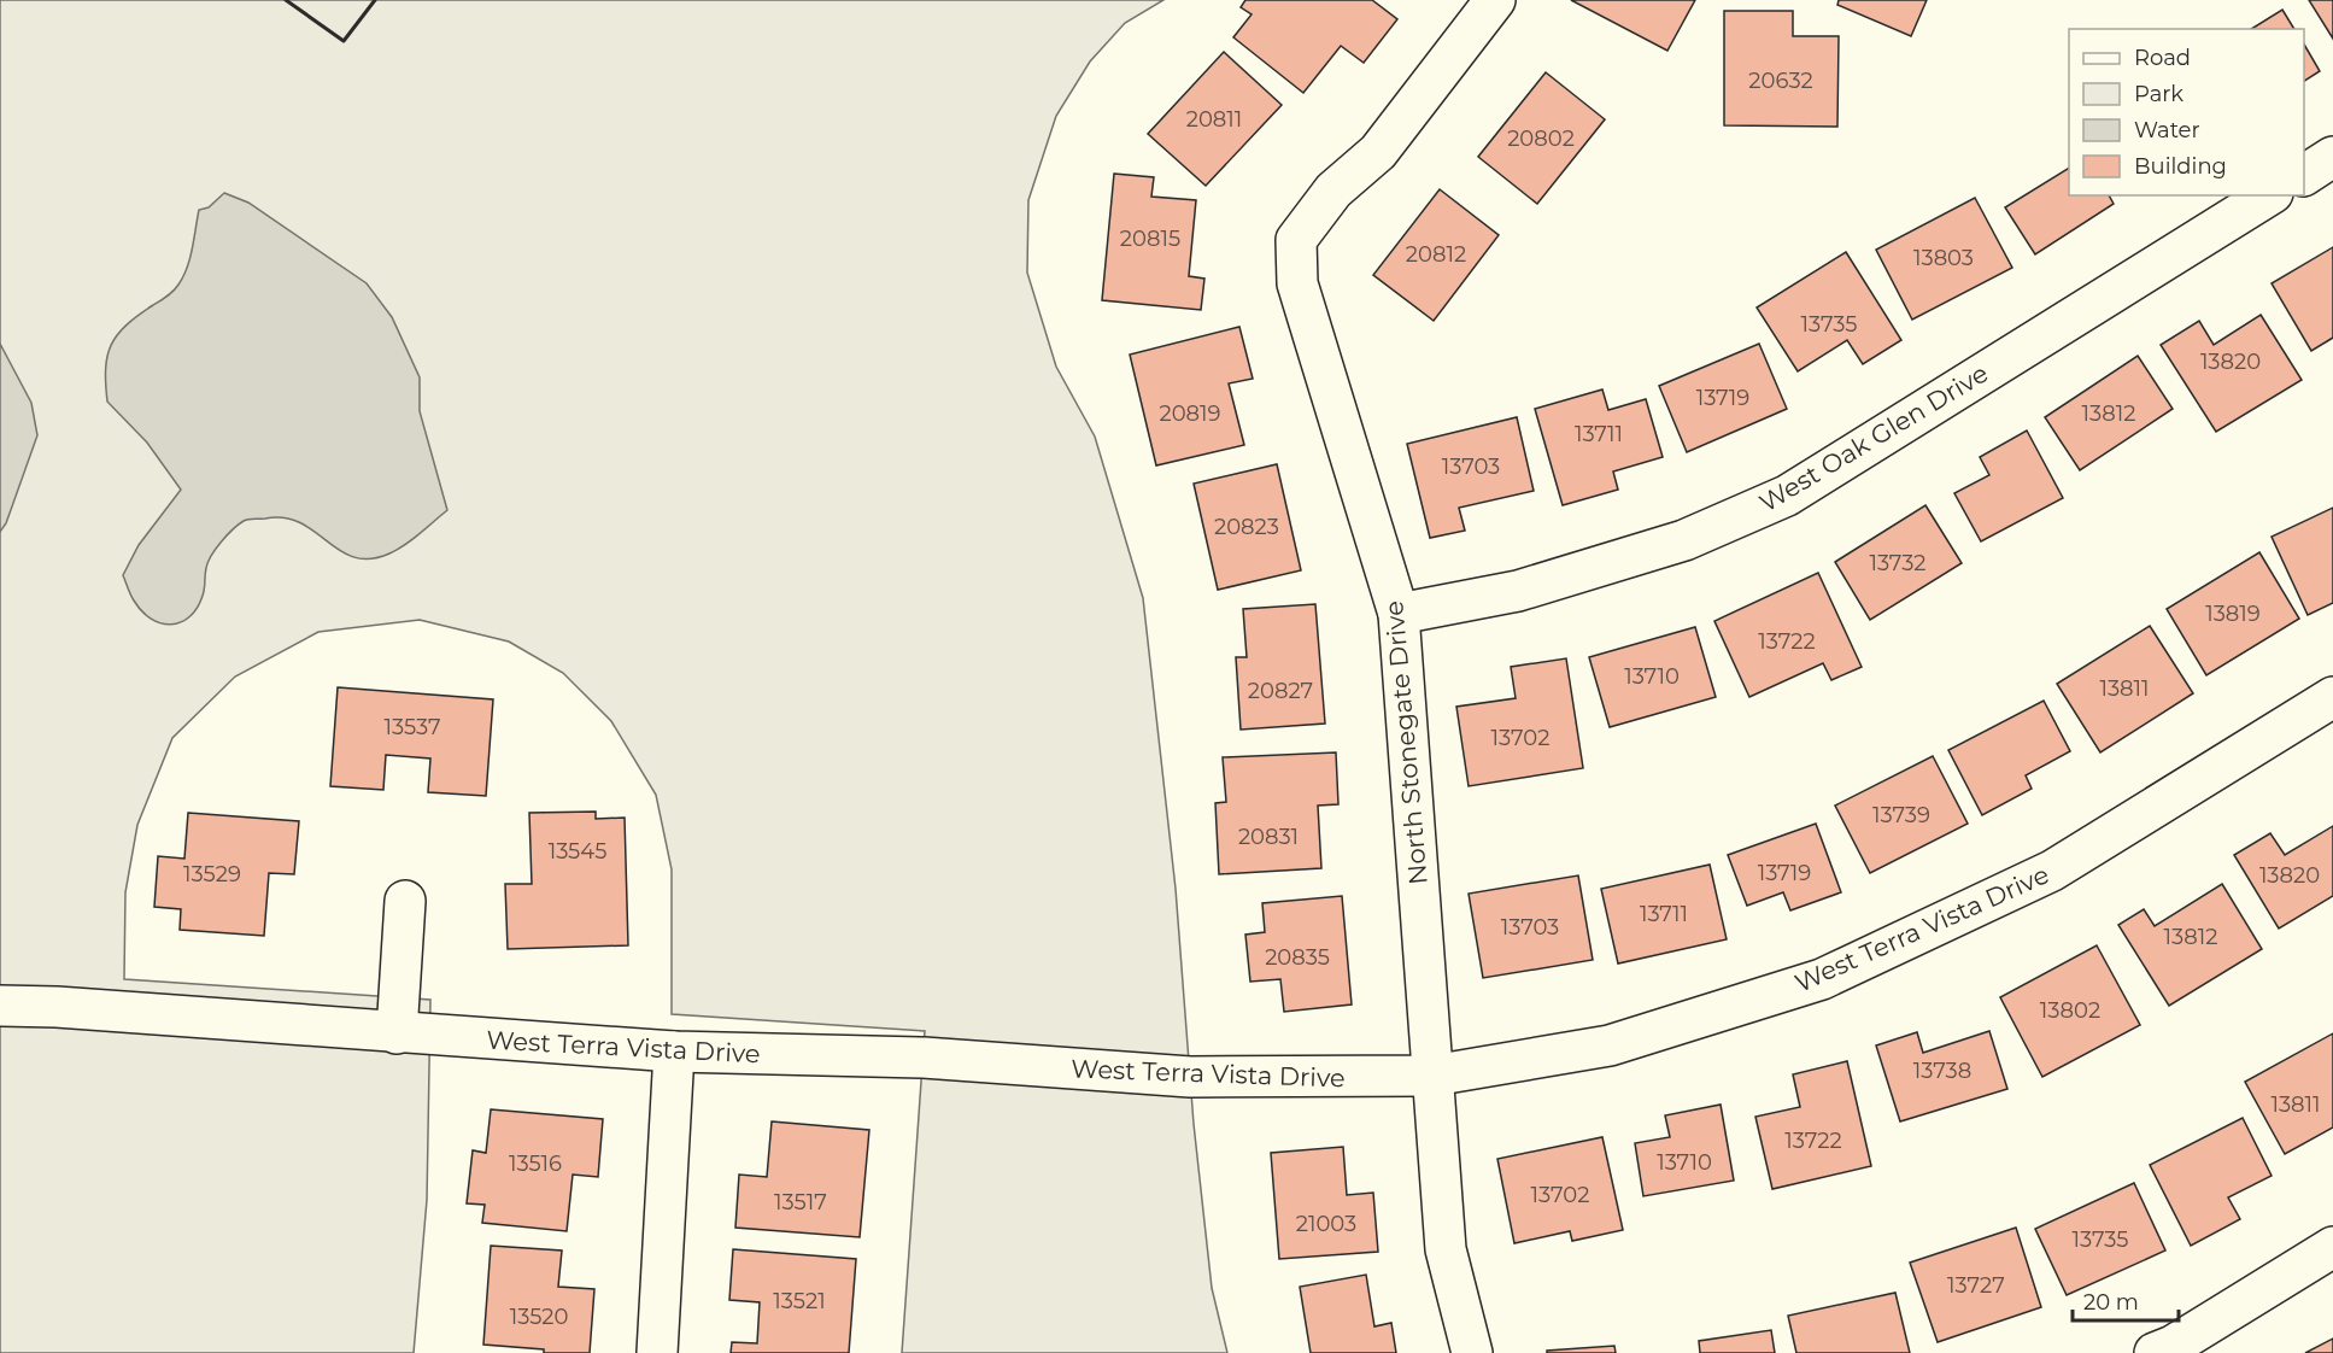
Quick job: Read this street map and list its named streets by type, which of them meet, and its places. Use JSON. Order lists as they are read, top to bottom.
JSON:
{
  "streets": {
    "street": ["West Oak Glen Drive", "North Stonegate Drive", "West Terra Vista Drive"]
  },
  "crossings": [
    ["West Oak Glen Drive", "North Stonegate Drive"],
    ["North Stonegate Drive", "West Terra Vista Drive"]
  ],
  "house_numbers": [
    "20632",
    "20811",
    "20802",
    "20815",
    "20812",
    "13803",
    "13735",
    "13820",
    "13719",
    "20819",
    "13812",
    "13711",
    "13703",
    "20823",
    "13732",
    "13819",
    "13722",
    "13710",
    "13811",
    "20827",
    "13537",
    "13702",
    "13739",
    "20831",
    "13545",
    "13719",
    "13529",
    "13820",
    "13711",
    "13703",
    "13812",
    "20835",
    "13802",
    "13738",
    "13811",
    "13722",
    "13710",
    "13516",
    "13702",
    "13517",
    "21003",
    "13735",
    "13727",
    "13521",
    "13520"
  ],
  "legend": [
    "Road",
    "Park",
    "Water",
    "Building"
  ],
  "scale_bar": "20 m"
}
